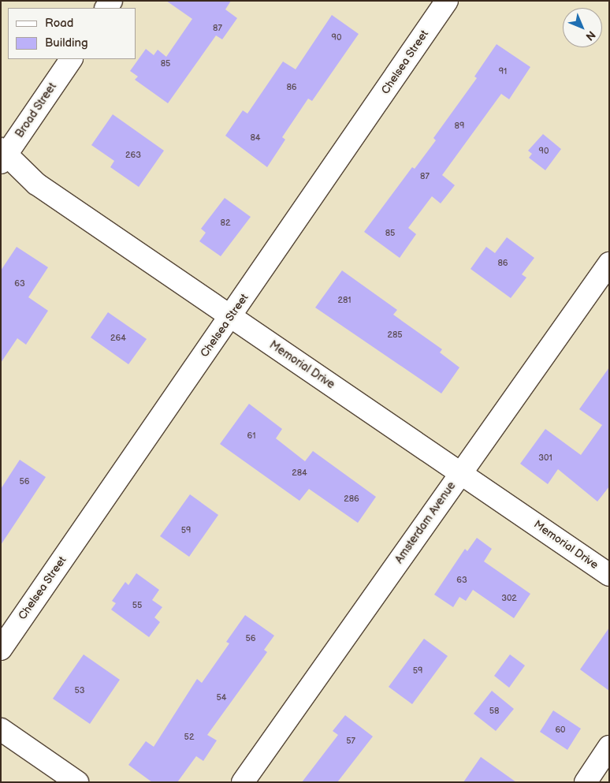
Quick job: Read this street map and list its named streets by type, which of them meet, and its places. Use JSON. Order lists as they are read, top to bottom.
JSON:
{
  "streets": {
    "street": [
      "Chelsea Street",
      "Broad Street",
      "Memorial Drive",
      "Amsterdam Avenue"
    ]
  },
  "crossings": [
    ["Chelsea Street", "Memorial Drive"],
    ["Broad Street", "Memorial Drive"],
    ["Memorial Drive", "Amsterdam Avenue"]
  ],
  "house_numbers": [
    "87",
    "90",
    "85",
    "91",
    "86",
    "89",
    "84",
    "90",
    "263",
    "87",
    "82",
    "85",
    "86",
    "63",
    "281",
    "285",
    "264",
    "61",
    "301",
    "284",
    "56",
    "286",
    "59",
    "63",
    "302",
    "55",
    "56",
    "59",
    "53",
    "54",
    "58",
    "60",
    "52",
    "57"
  ],
  "legend": ["Road", "Building"],
  "north": "bottom right"
}
